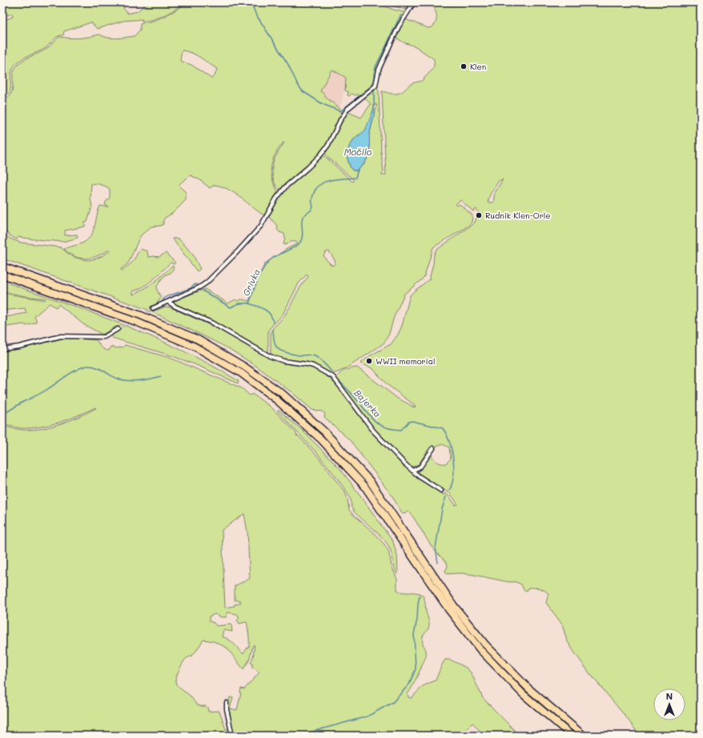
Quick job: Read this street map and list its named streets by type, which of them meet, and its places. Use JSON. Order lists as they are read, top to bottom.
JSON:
{
  "water": ["Močilo", "Grivka", "Bajerka"],
  "places": ["Klen", "Rudnik Klen-Orle", "WWII memorial"],
  "north": "top"
}
